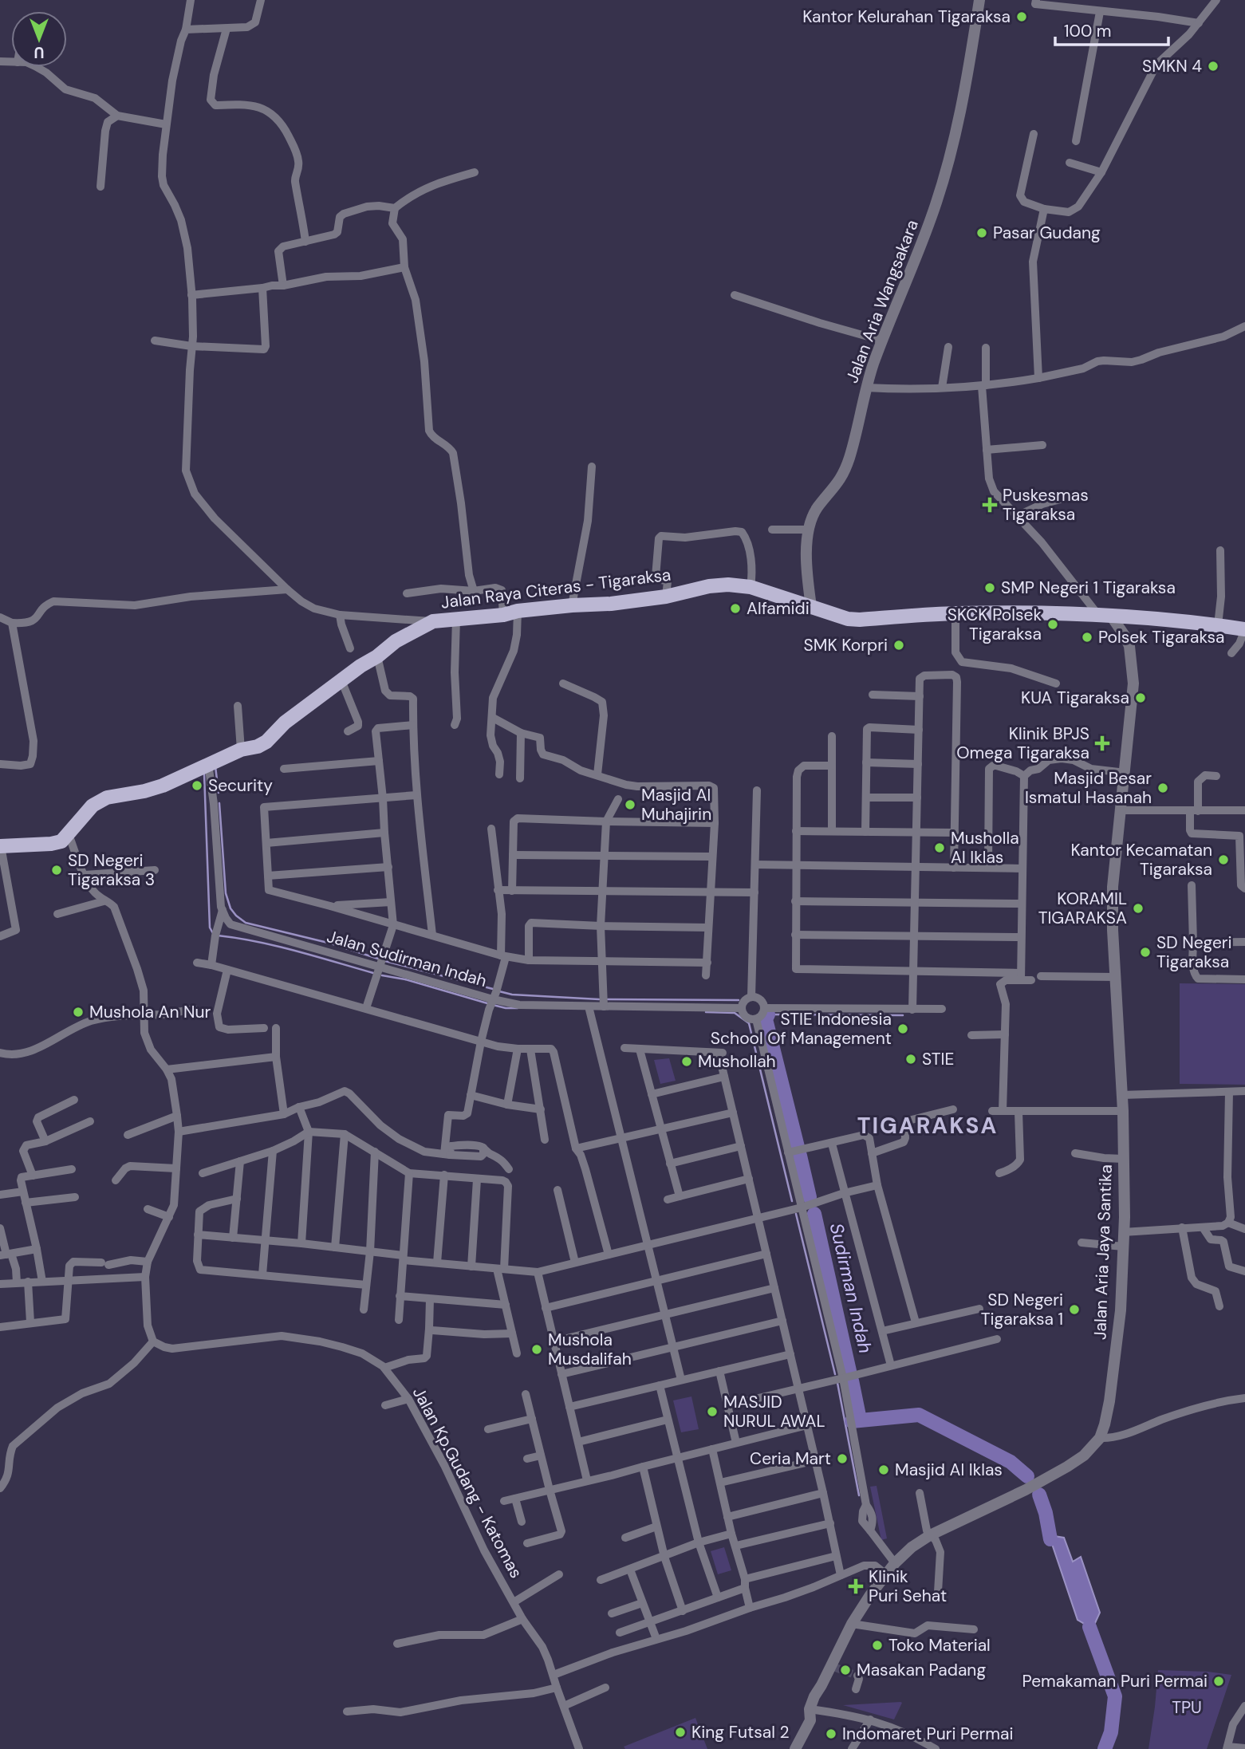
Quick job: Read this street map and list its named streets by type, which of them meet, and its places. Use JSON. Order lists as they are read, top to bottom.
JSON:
{
  "streets": {
    "main road": ["Jalan Raya Citeras - Tigaraksa"],
    "street": [
      "Jalan Aria Wangsakara",
      "Jalan Sudirman Indah",
      "Jalan Aria Jaya Santika",
      "Jalan Kp.Gudang - Katomas"
    ]
  },
  "crossings": [
    ["Jalan Aria Wangsakara", "Jalan Raya Citeras - Tigaraksa"],
    ["Jalan Raya Citeras - Tigaraksa", "Jalan Aria Jaya Santika"]
  ],
  "districts": ["TIGARAKSA"],
  "water": ["Sudirman Indah"],
  "parks": ["TPU"],
  "places": {
    "other": [
      "Kantor Kelurahan Tigaraksa",
      "SMKN 4",
      "Pasar Gudang",
      "SMP Negeri 1 Tigaraksa",
      "Alfamidi",
      "SKCK Polsek Tigaraksa",
      "Polsek Tigaraksa",
      "SMK Korpri",
      "KUA Tigaraksa",
      "Security",
      "Masjid Besar Ismatul Hasanah",
      "Masjid Al Muhajirin",
      "Musholla Al Iklas",
      "Kantor Kecamatan Tigaraksa",
      "SD Negeri Tigaraksa 3",
      "KORAMIL TIGARAKSA",
      "SD Negeri Tigaraksa",
      "Mushola An Nur",
      "STIE Indonesia School Of Management",
      "STIE",
      "Mushollah",
      "SD Negeri Tigaraksa 1",
      "Mushola Musdalifah",
      "MASJID NURUL AWAL",
      "Ceria Mart",
      "Masjid Al Iklas",
      "Toko Material",
      "Masakan Padang",
      "Pemakaman Puri Permai",
      "King Futsal 2",
      "Indomaret Puri Permai"
    ],
    "health": ["Puskesmas Tigaraksa", "Klinik BPJS Omega Tigaraksa", "Klinik Puri Sehat"]
  },
  "scale_bar": "100 m",
  "north": "bottom"
}
